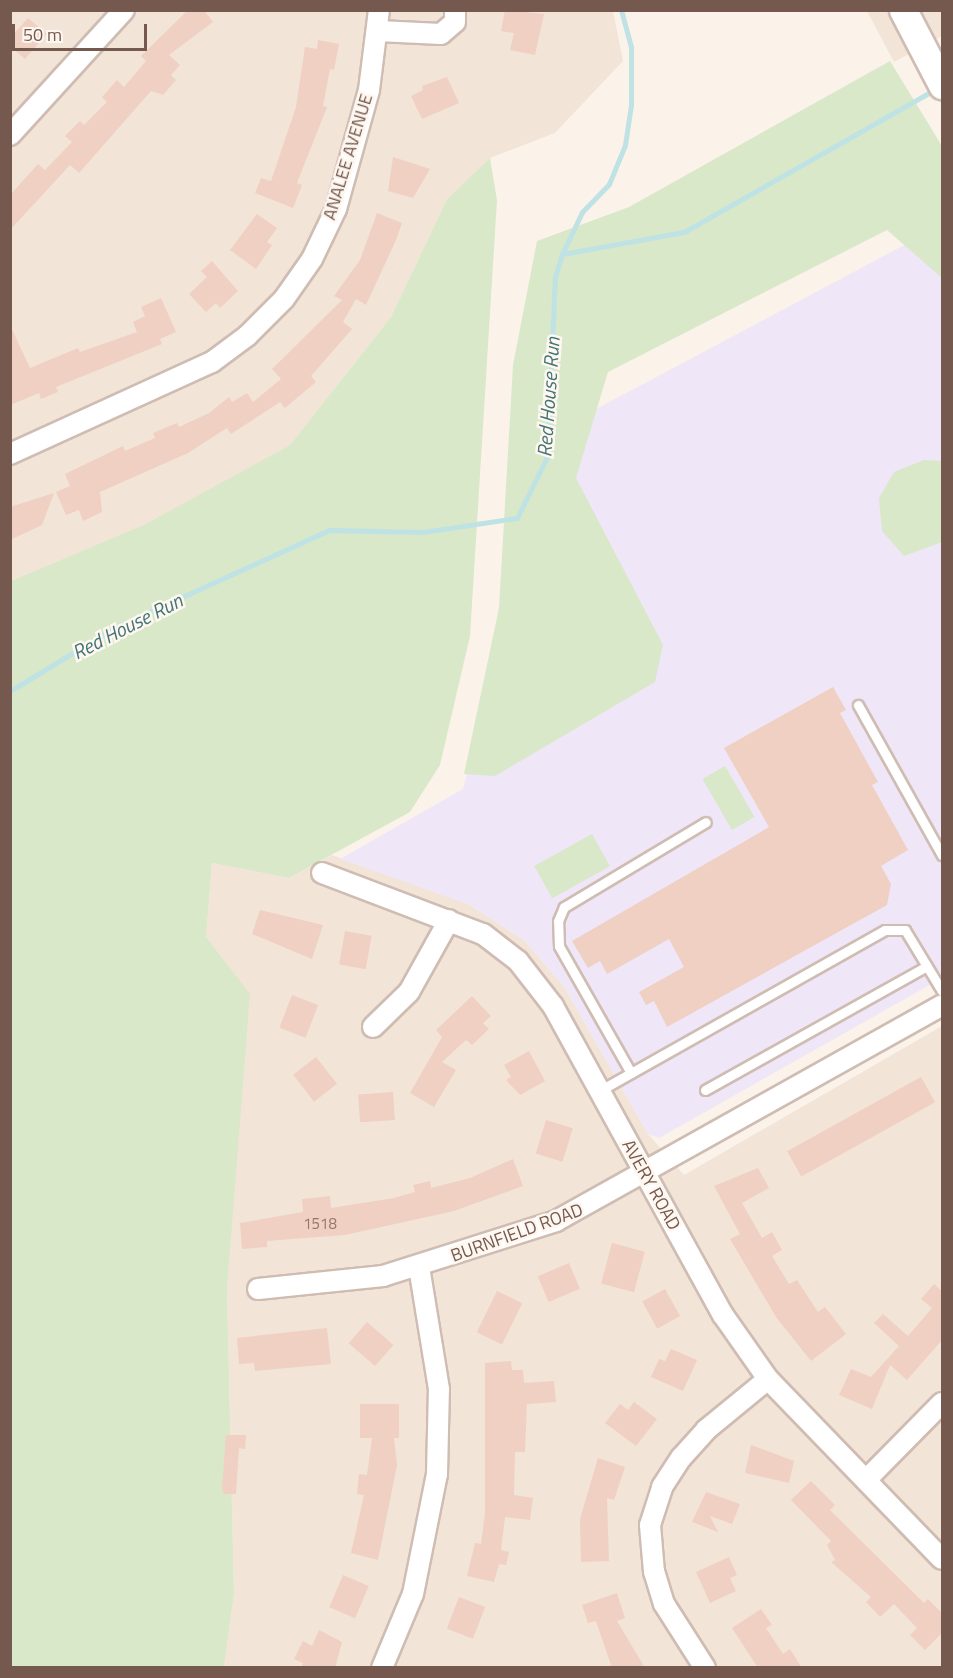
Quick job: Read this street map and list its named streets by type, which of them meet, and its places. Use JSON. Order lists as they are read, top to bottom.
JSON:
{
  "streets": {
    "street": ["ANALEE AVENUE", "AVERY ROAD", "BURNFIELD ROAD"]
  },
  "crossings": [
    ["AVERY ROAD", "BURNFIELD ROAD"]
  ],
  "water": ["Red House Run"],
  "house_numbers": ["1518"],
  "scale_bar": "50 m"
}
